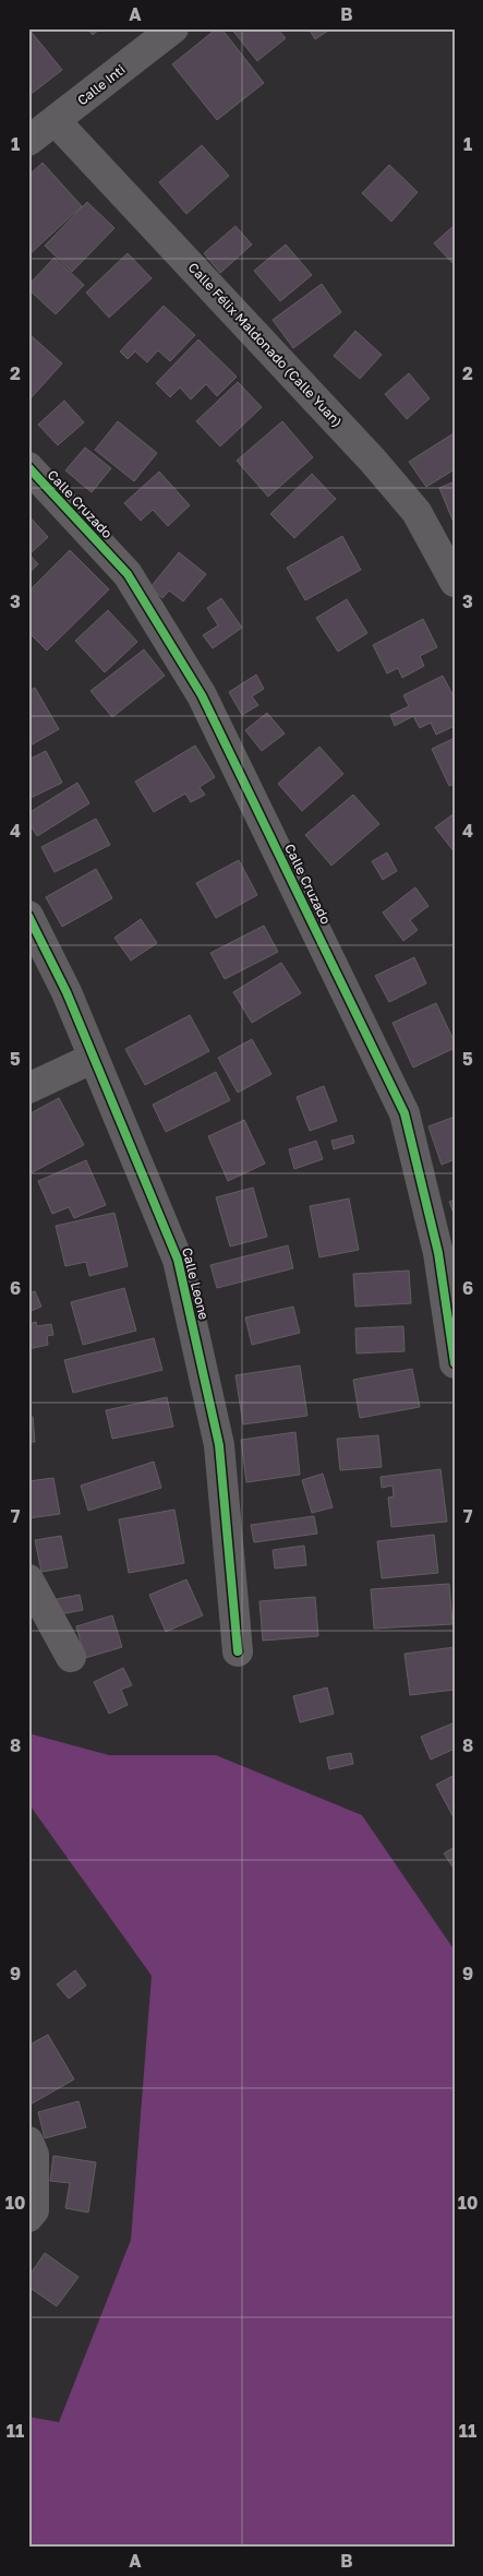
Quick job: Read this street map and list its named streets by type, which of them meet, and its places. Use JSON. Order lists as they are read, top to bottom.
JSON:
{
  "streets": {
    "street": [
      "Calle Inti",
      "Calle Félix Maldonado (Calle Yuan)",
      "Calle Cruzado",
      "Calle Leone"
    ]
  },
  "crossings": [
    ["Calle Inti", "Calle Félix Maldonado (Calle Yuan)"]
  ],
  "grid": {
    "columns": ["A", "B"],
    "rows": [
      "1",
      "2",
      "3",
      "4",
      "5",
      "6",
      "7",
      "8",
      "9",
      "10",
      "11"
    ]
  }
}
